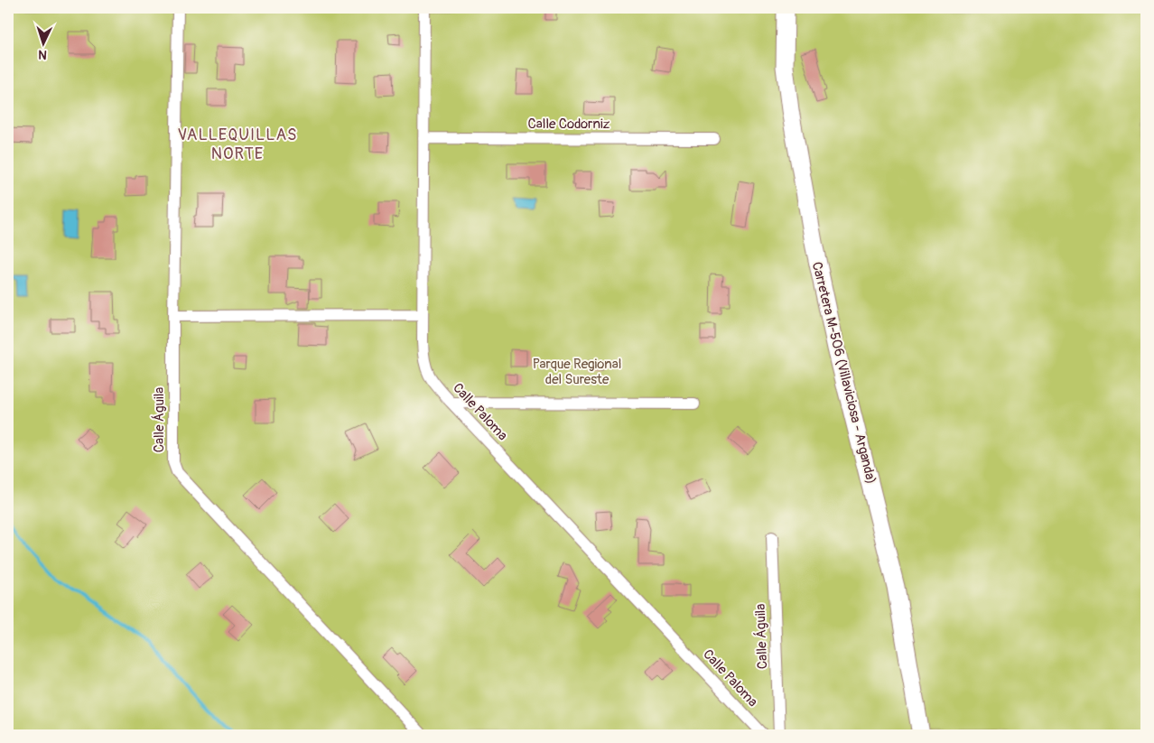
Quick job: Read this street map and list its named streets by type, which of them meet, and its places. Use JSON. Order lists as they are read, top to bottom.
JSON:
{
  "streets": {
    "main road": ["Carretera M-506 (Villaviciosa - Arganda)"],
    "street": ["Calle Codorniz", "Calle Paloma", "Calle Águila"]
  },
  "crossings": [
    ["Calle Codorniz", "Calle Paloma"]
  ],
  "districts": ["VALLEQUILLAS NORTE"],
  "parks": ["Parque Regional del Sureste"],
  "north": "bottom"
}
